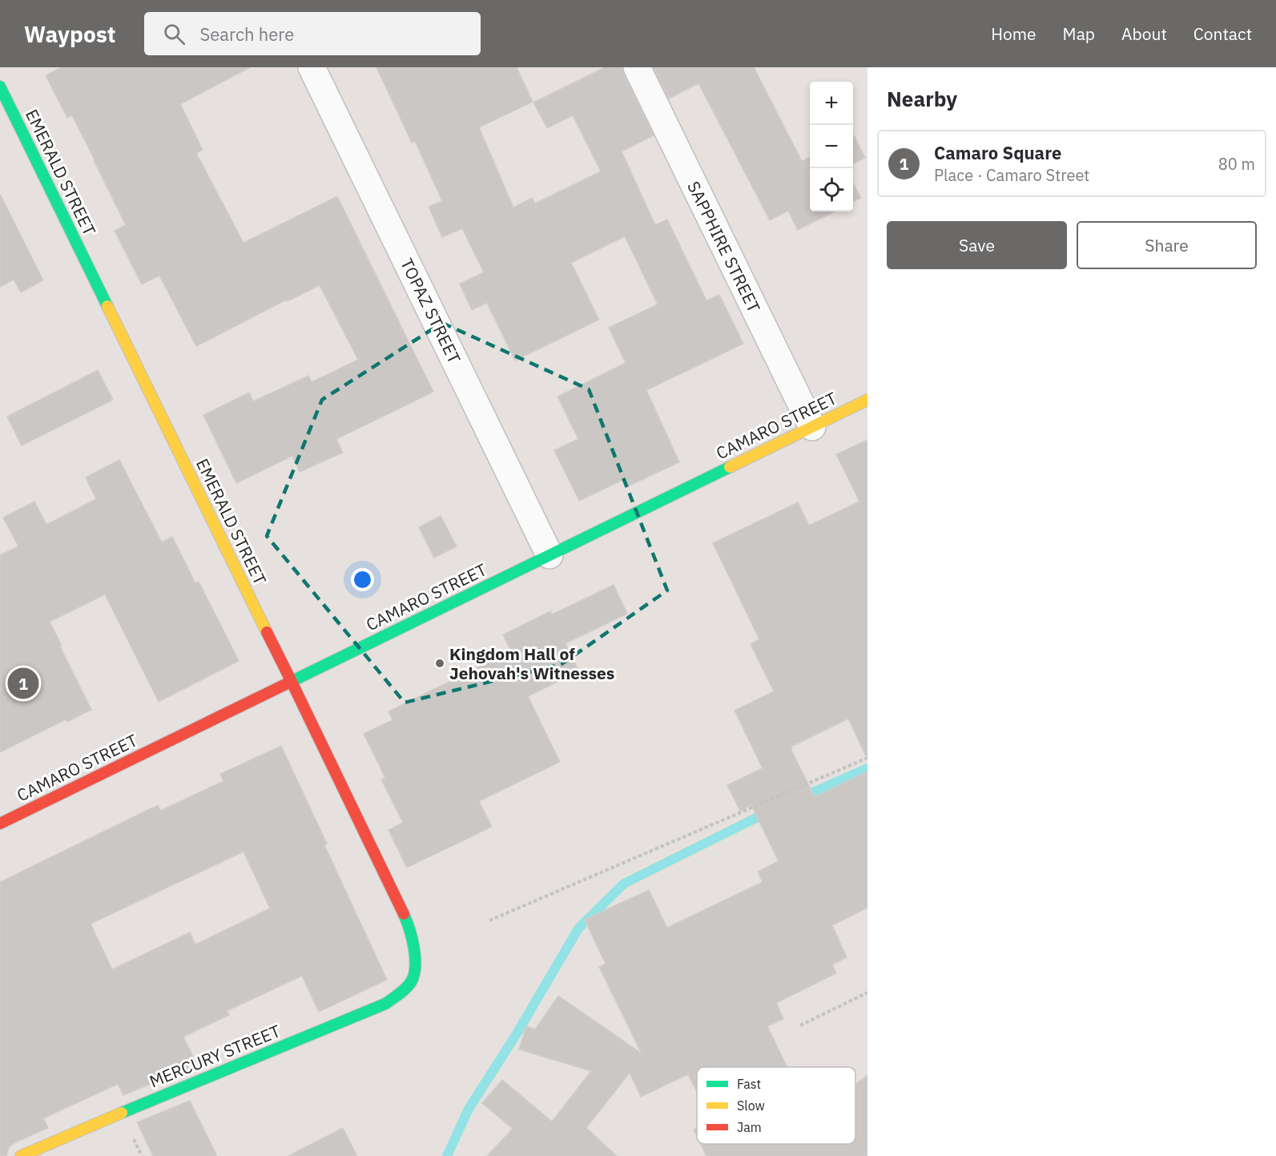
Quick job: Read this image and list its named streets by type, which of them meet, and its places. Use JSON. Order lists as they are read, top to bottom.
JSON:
{
  "streets": {
    "street": [
      "EMERALD STREET",
      "SAPPHIRE STREET",
      "TOPAZ STREET",
      "CAMARO STREET",
      "MERCURY STREET"
    ]
  },
  "crossings": [
    ["EMERALD STREET", "CAMARO STREET"],
    ["EMERALD STREET", "MERCURY STREET"],
    ["SAPPHIRE STREET", "CAMARO STREET"],
    ["TOPAZ STREET", "CAMARO STREET"]
  ],
  "places": ["Kingdom Hall of Jehovah's Witnesses"],
  "legend": ["Fast", "Slow", "Jam"],
  "page": {
    "header": "Waypost",
    "search": "Search here",
    "nav": [
      "Home",
      "Map",
      "About",
      "Contact"
    ],
    "heading": "Nearby",
    "map_buttons": ["+", "−"],
    "list": [
      {
        "mark": "1",
        "name": "Camaro Square",
        "note": "Place · Camaro Street",
        "value": "80 m"
      }
    ],
    "buttons": ["Save", "Share"],
    "pins": "1"
  }
}
